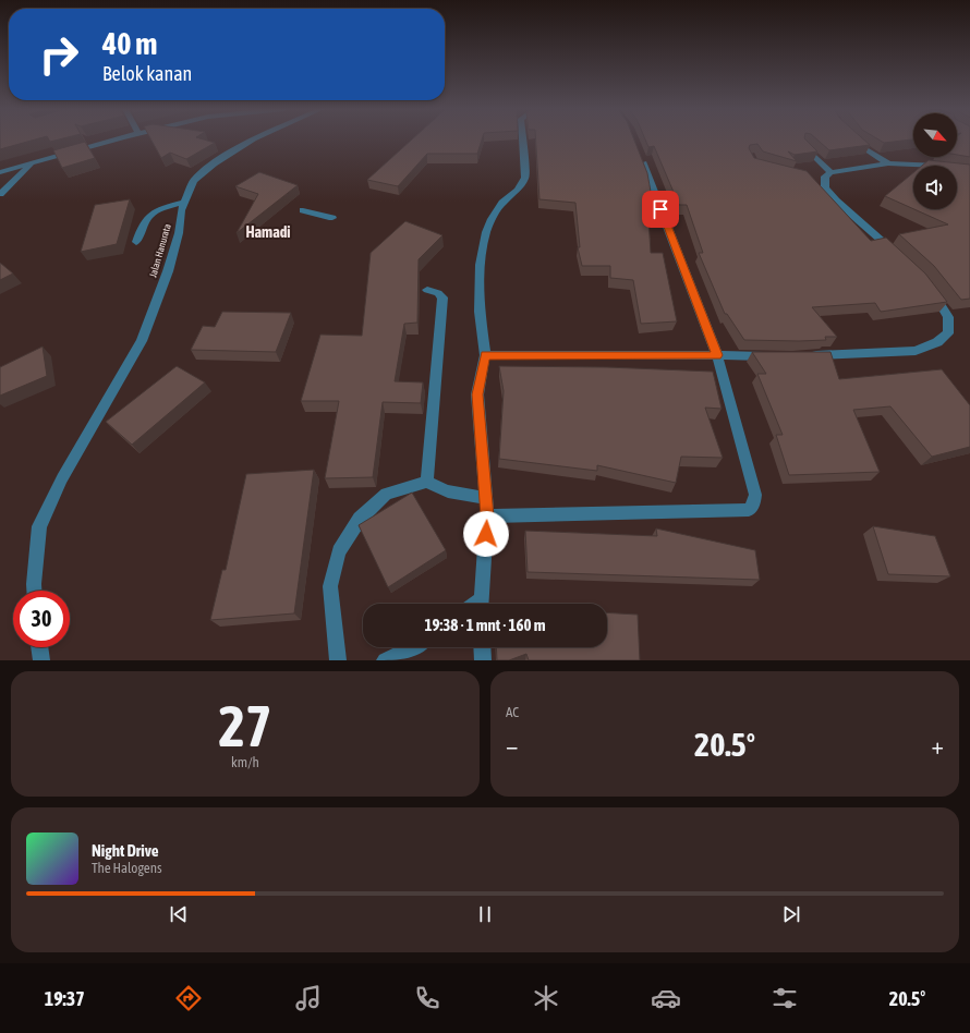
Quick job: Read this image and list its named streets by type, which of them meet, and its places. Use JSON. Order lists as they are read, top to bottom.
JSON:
{
  "streets": {
    "street": ["Jalan Hanurata"]
  },
  "districts": ["Hamadi"],
  "north": "bottom right",
  "page": {
    "turn": ["40 m", "Belok kanan"],
    "limit": "30",
    "trip": "19:38 · 1 mnt · 160 m",
    "tile": [
      ["27", "km/h"],
      "AC"
    ],
    "heat": ["−", "20.5°", "+"],
    "song": ["Night Drive", "The Halogens"],
    "tabs": ["19:37", "20.5°"]
  }
}
